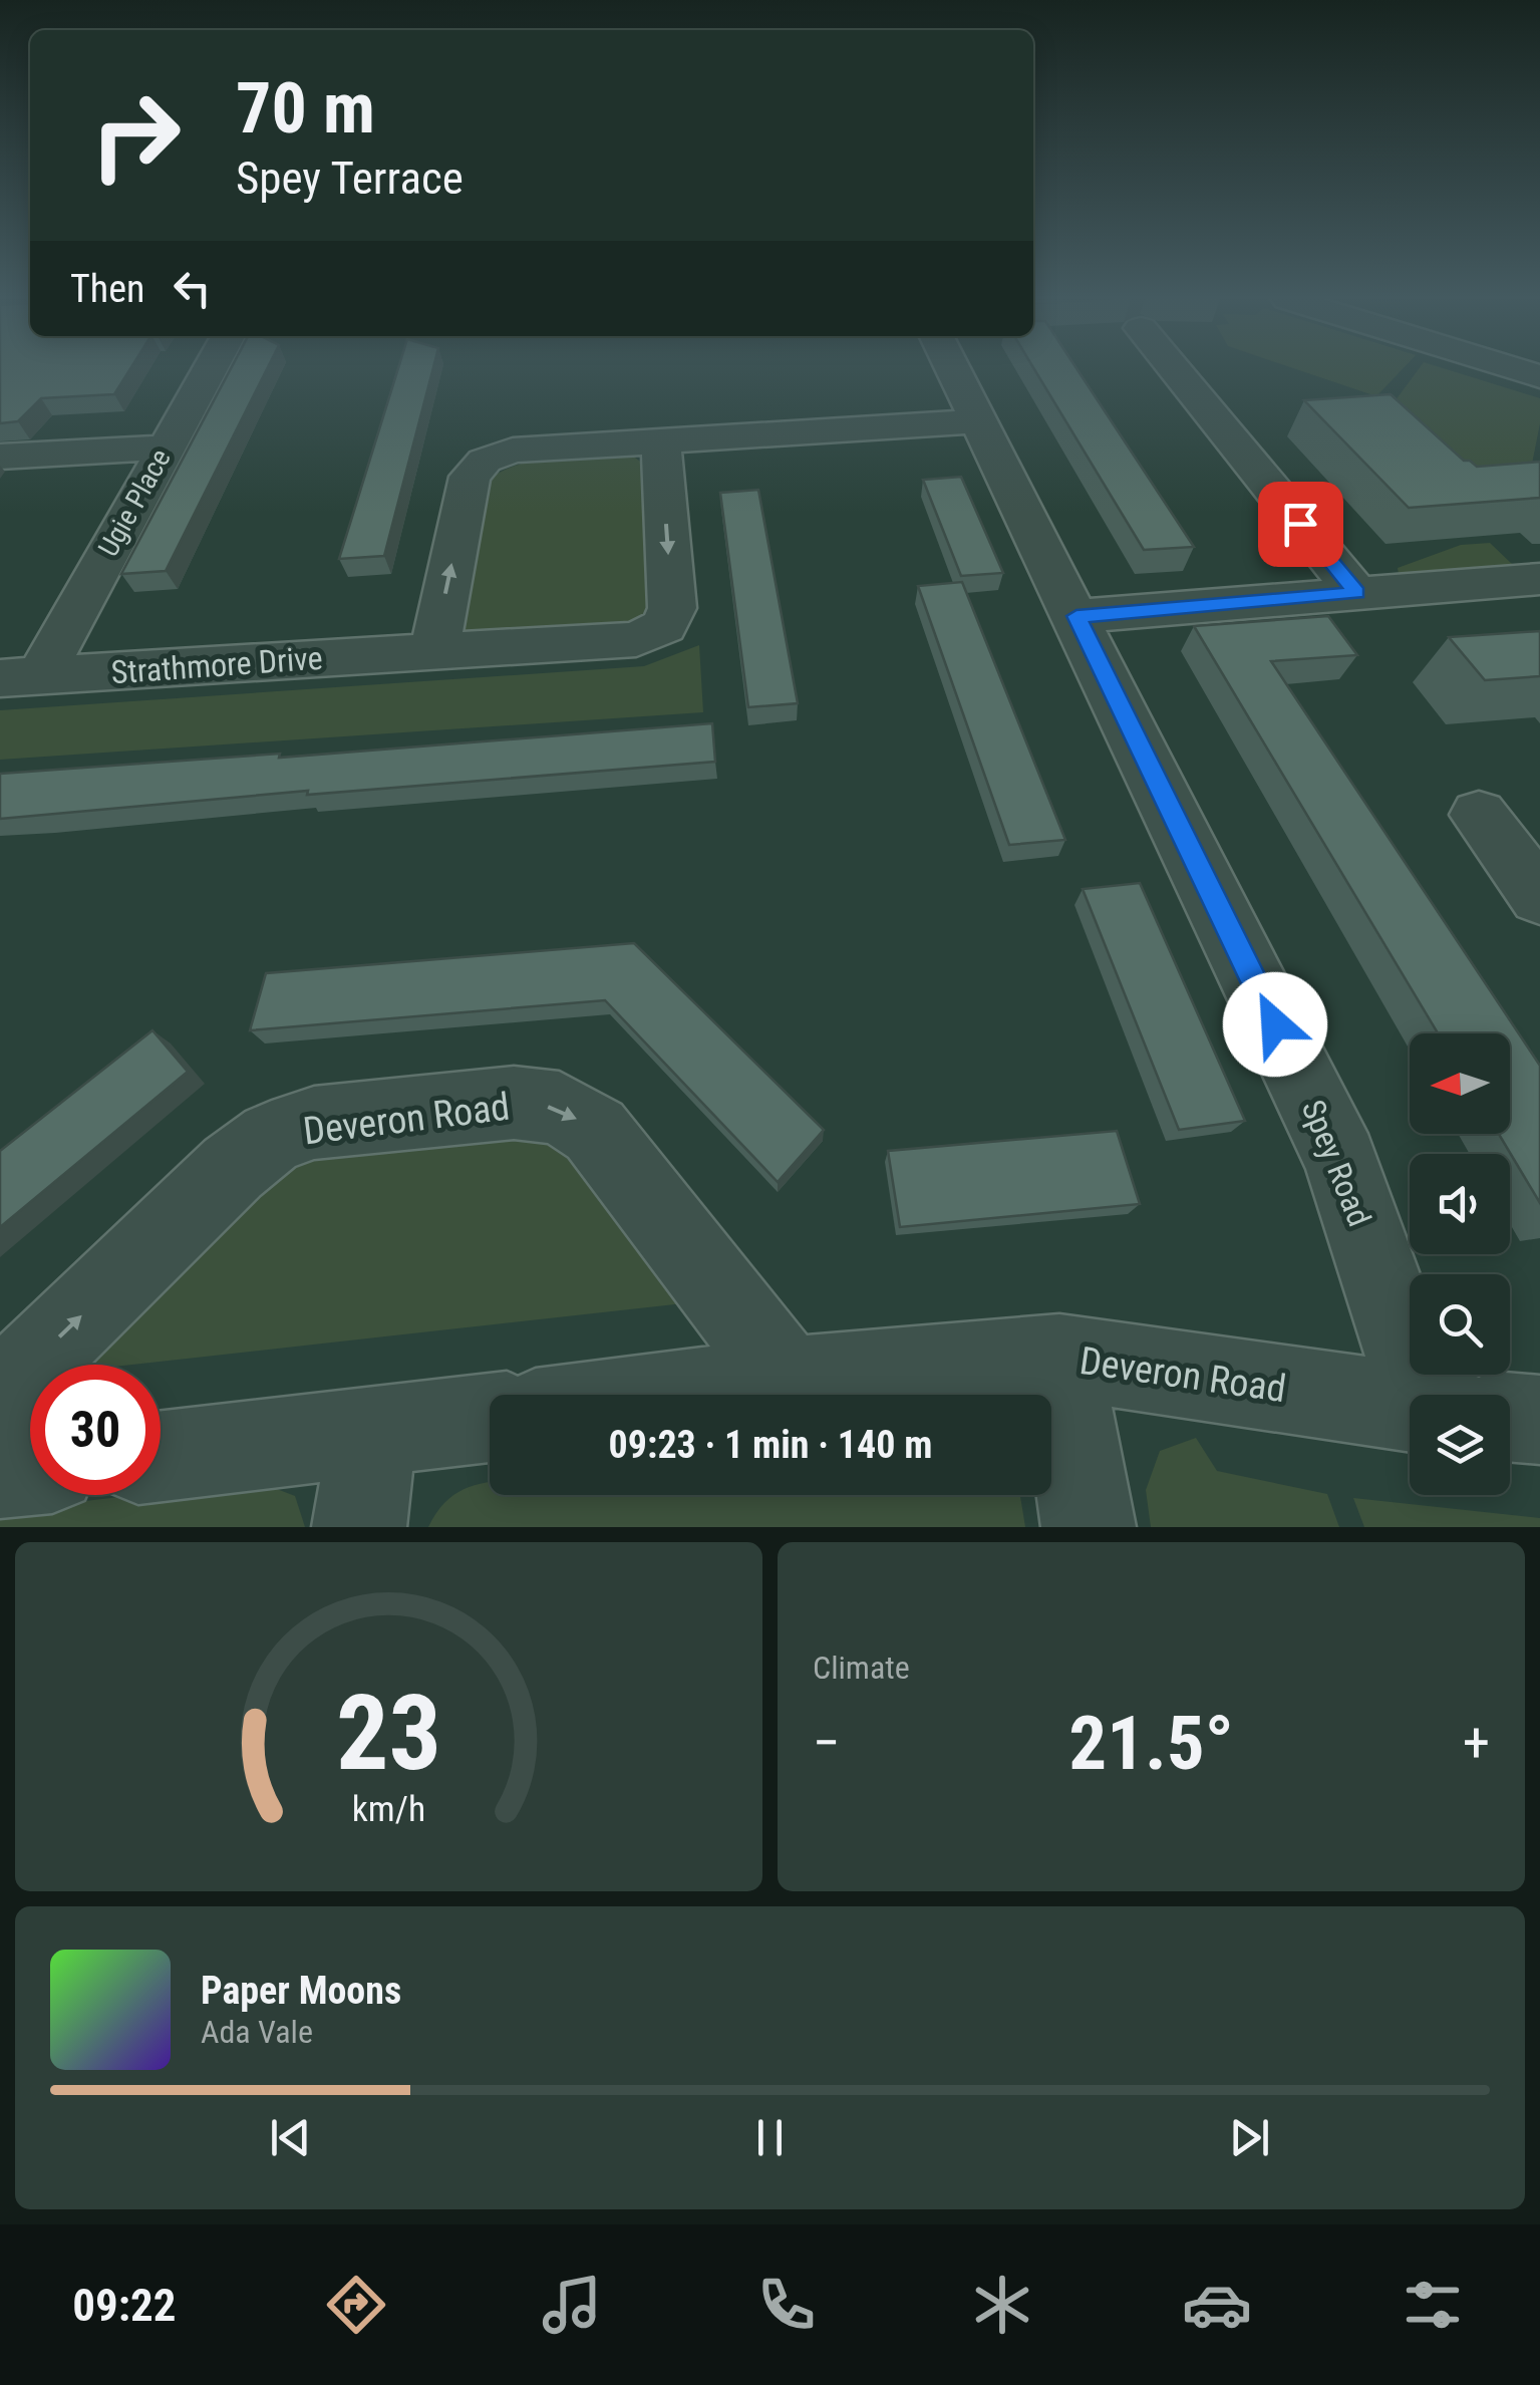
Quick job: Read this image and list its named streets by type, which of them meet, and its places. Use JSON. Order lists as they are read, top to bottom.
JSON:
{
  "streets": {
    "street": [
      "Ugie Place",
      "Strathmore Drive",
      "Deveron Road",
      "Spey Road"
    ]
  },
  "crossings": [
    ["Ugie Place", "Strathmore Drive"]
  ],
  "north": "left",
  "page": {
    "turn": ["70 m", "Spey Terrace"],
    "then": "Then",
    "limit": "30",
    "trip": "09:23 · 1 min · 140 m",
    "tile": "Climate",
    "heat": ["−", "21.5°", "+"],
    "song": ["Paper Moons", "Ada Vale"],
    "tabs": "09:22",
    "gauge": ["23", "km/h"]
  }
}
